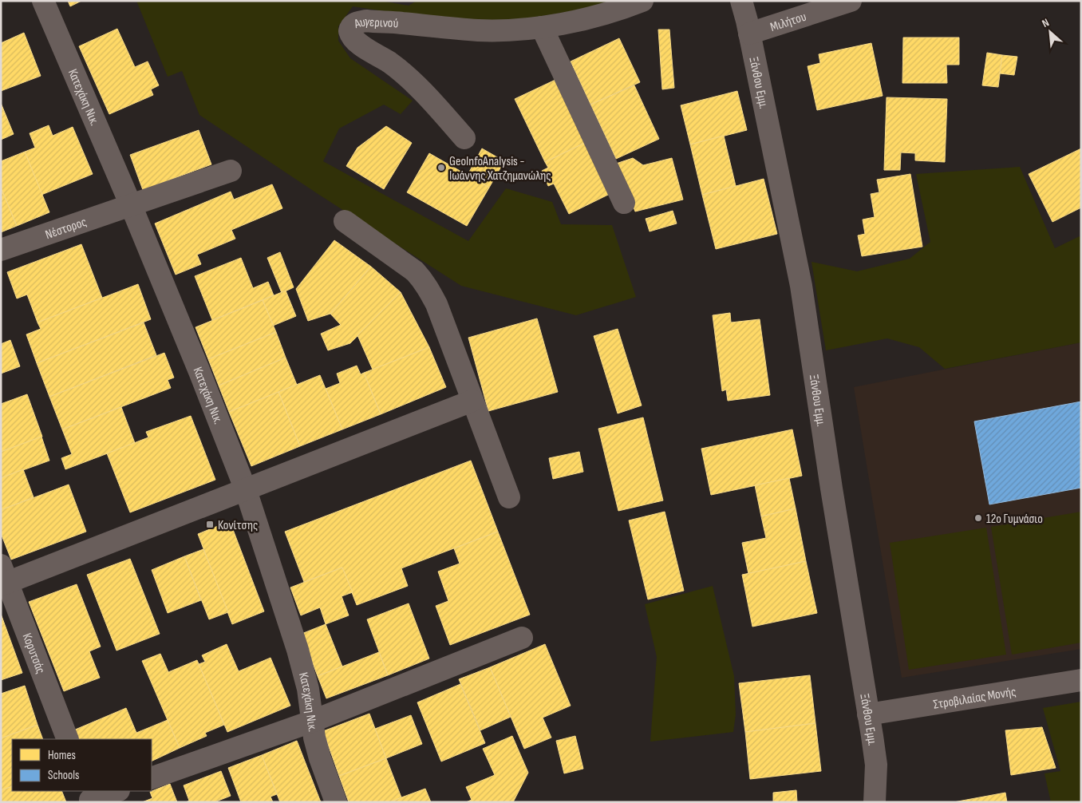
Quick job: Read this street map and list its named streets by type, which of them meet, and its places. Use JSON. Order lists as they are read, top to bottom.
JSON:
{
  "streets": {
    "street": [
      "Μιλήτου",
      "Αυγερινού",
      "Ξάνθου Εμμ.",
      "Κατεχάκη Νικ.",
      "Νέστορος",
      "Κορυτσάς",
      "Στροβιλαίας Μονής"
    ]
  },
  "crossings": [
    ["Μιλήτου", "Ξάνθου Εμμ."],
    ["Ξάνθου Εμμ.", "Στροβιλαίας Μονής"],
    ["Κατεχάκη Νικ.", "Νέστορος"]
  ],
  "places": {
    "other": ["GeoInfoAnalysis - Ιωάννης Χατζημανώλης", "12o Γυμνάσιο"],
    "transit": ["Κονίτσης"]
  },
  "legend": ["Homes", "Schools"],
  "north": "top left"
}
